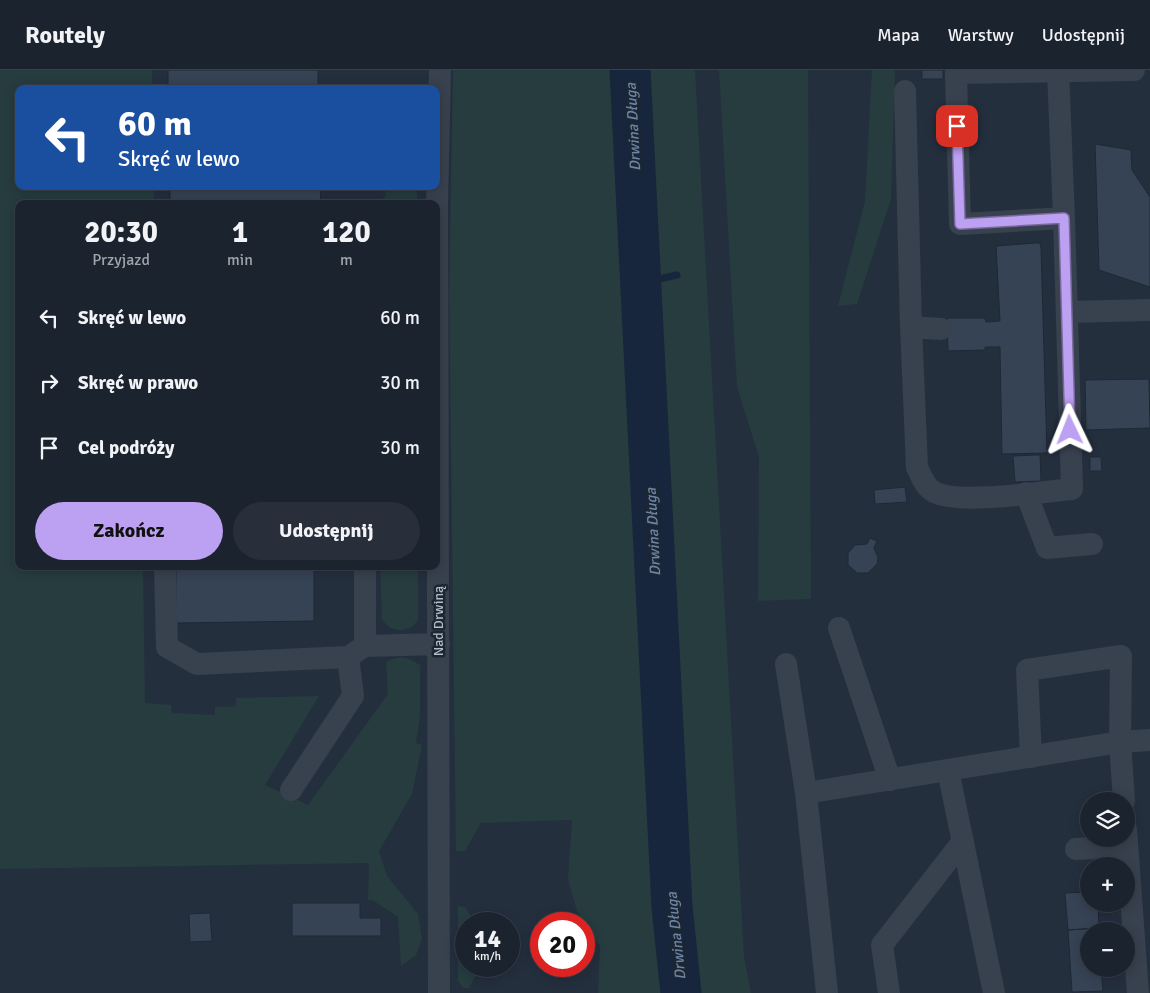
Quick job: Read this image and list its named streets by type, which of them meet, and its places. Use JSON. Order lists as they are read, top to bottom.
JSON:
{
  "streets": {
    "street": ["Nad Drwiną"]
  },
  "water": ["Drwina Długa"],
  "page": {
    "header": "Routely",
    "nav": ["Mapa", "Warstwy", "Udostępnij"],
    "turn": ["60 m", "Skręć w lewo"],
    "eta": [
      "20:30",
      "Przyjazd",
      "1",
      "min",
      "120",
      "m"
    ],
    "list": [
      {
        "name": "Skręć w lewo",
        "value": "60 m"
      },
      {
        "name": "Skręć w prawo",
        "value": "30 m"
      },
      {
        "name": "Cel podróży",
        "value": "30 m"
      }
    ],
    "buttons": ["Zakończ", "Udostępnij"],
    "map_buttons": ["+", "−"],
    "speed": "14 km/h",
    "limit": "20"
  }
}
